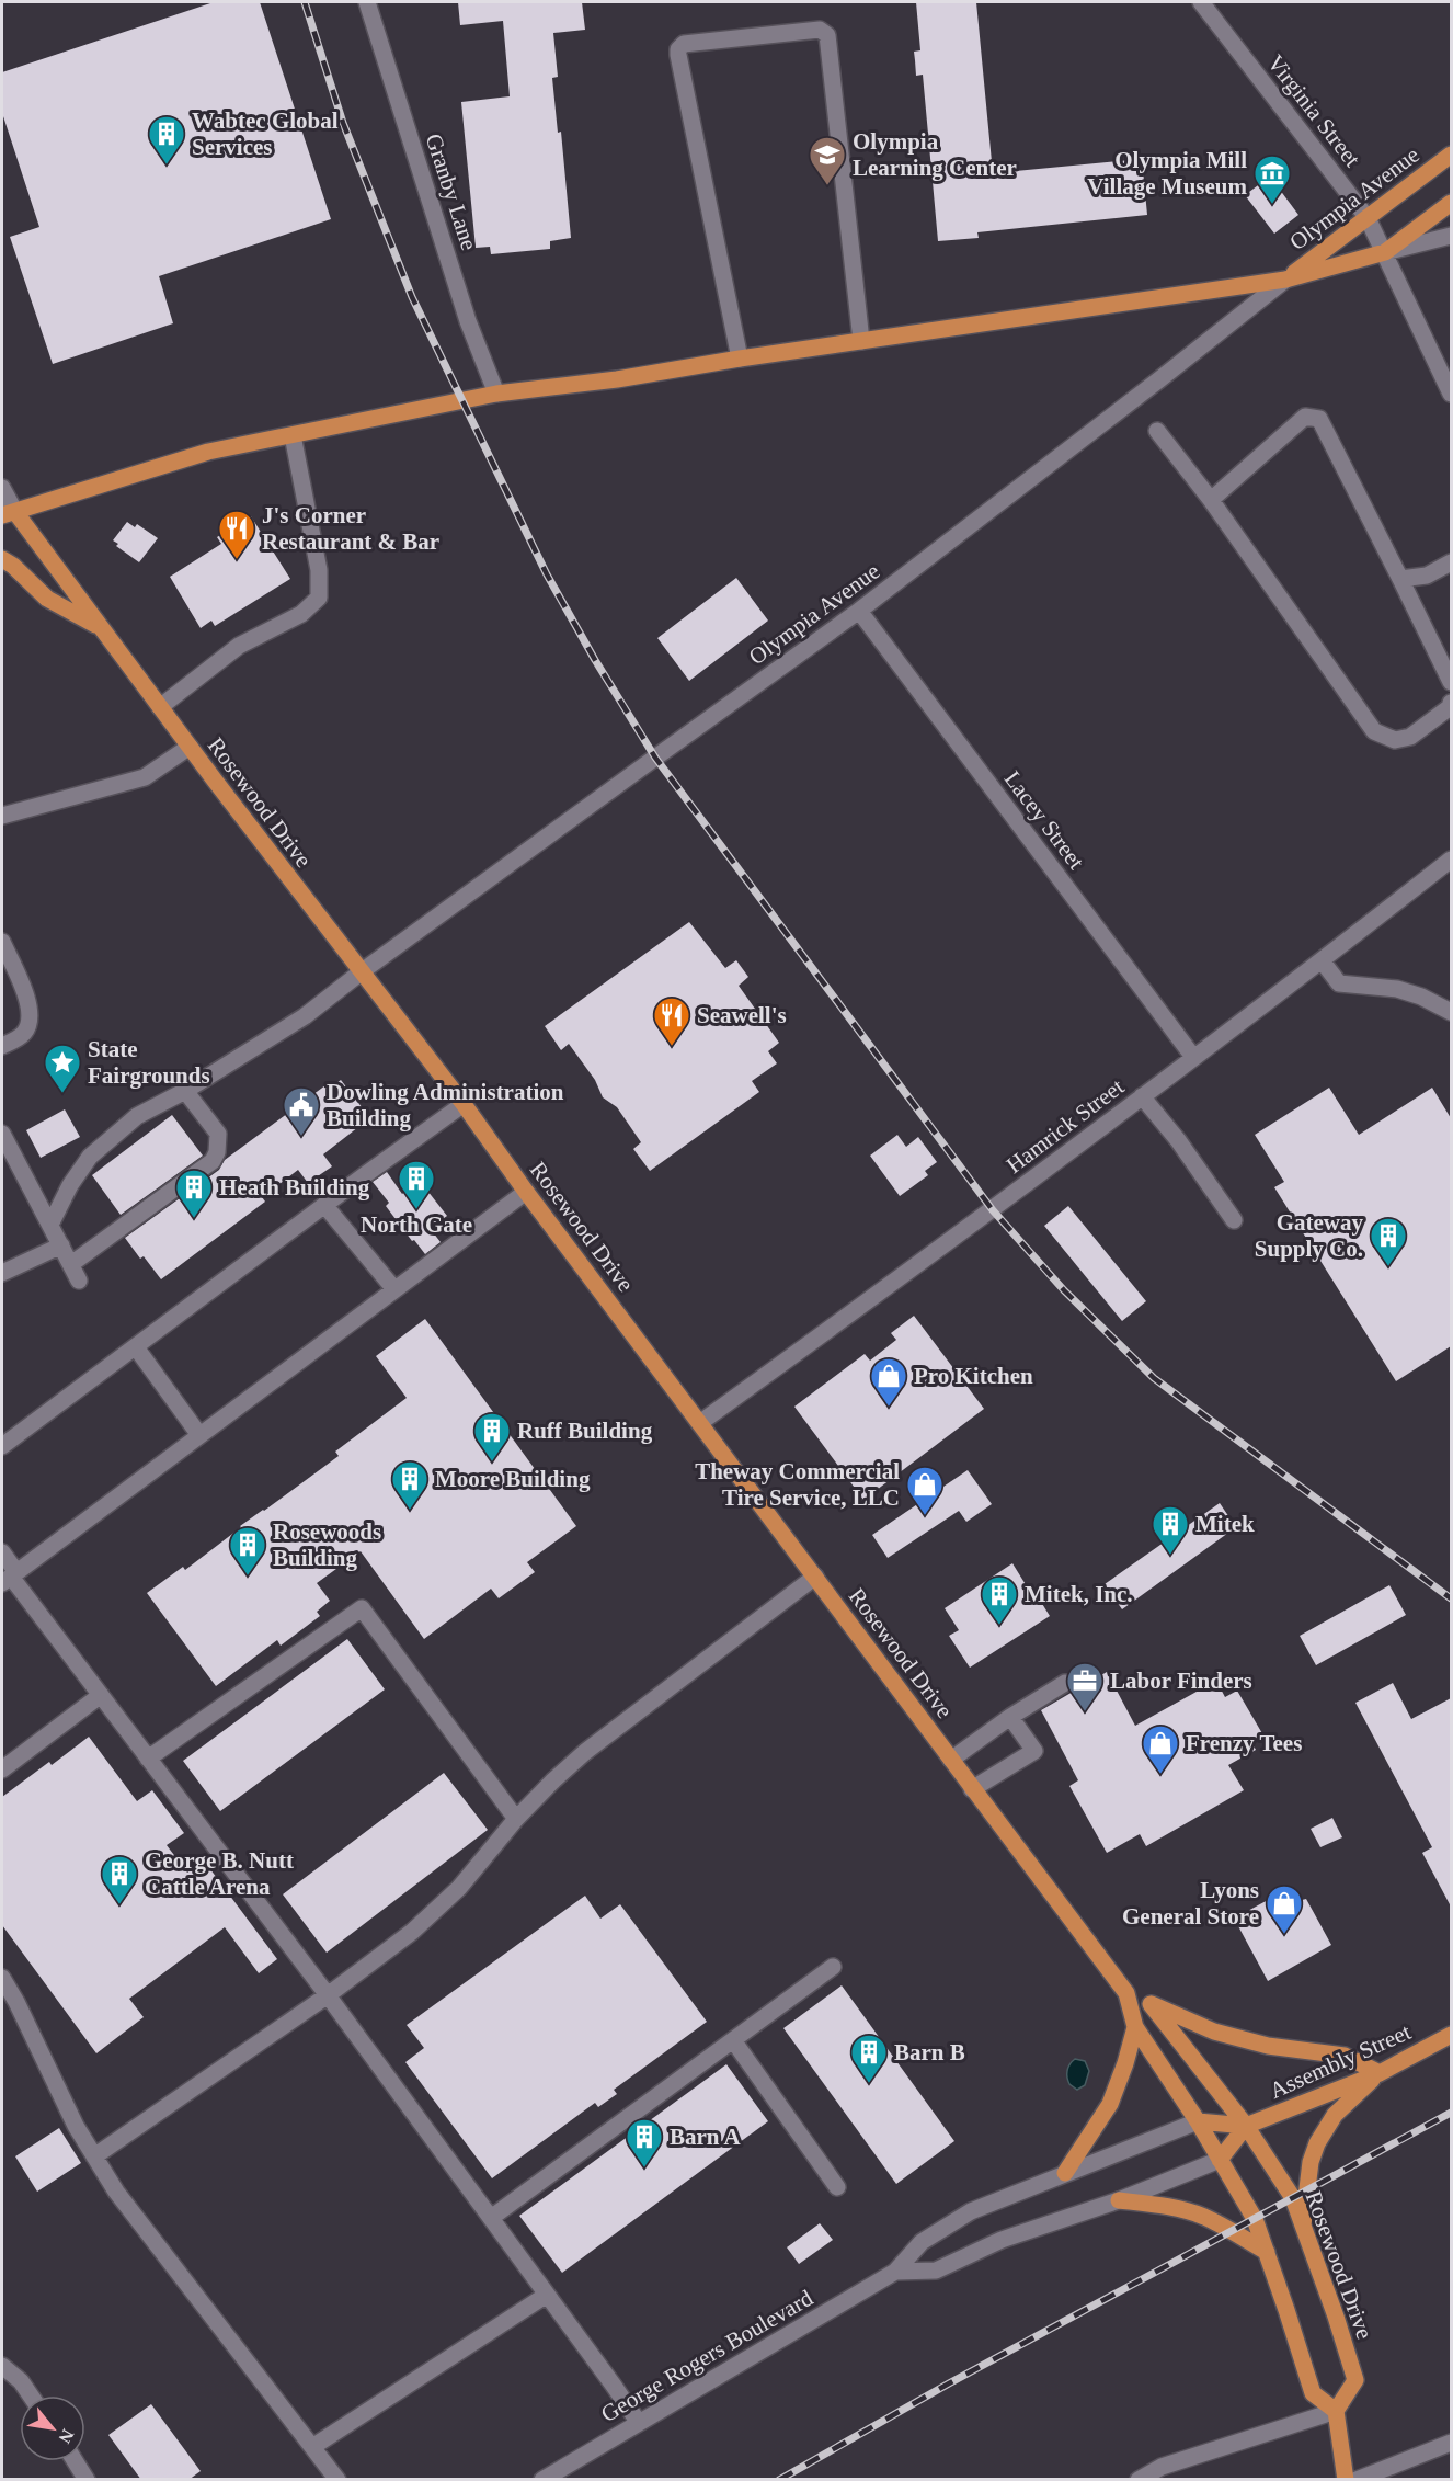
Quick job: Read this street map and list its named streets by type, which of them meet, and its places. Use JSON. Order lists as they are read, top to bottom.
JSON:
{
  "streets": {
    "main road": ["Olympia Avenue", "Rosewood Drive", "Assembly Street"],
    "street": [
      "Virginia Street",
      "Granby Lane",
      "Lacey Street",
      "Hamrick Street",
      "George Rogers Boulevard"
    ]
  },
  "crossings": [
    ["Virginia Street", "Olympia Avenue"],
    ["Olympia Avenue", "Rosewood Drive"],
    ["Olympia Avenue", "Lacey Street"],
    ["Rosewood Drive", "Hamrick Street"],
    ["Rosewood Drive", "Assembly Street"],
    ["Rosewood Drive", "George Rogers Boulevard"],
    ["Lacey Street", "Hamrick Street"],
    ["Assembly Street", "George Rogers Boulevard"]
  ],
  "places": {
    "building": [
      "Wabtec Global Services",
      "North Gate",
      "Heath Building",
      "Gateway Supply Co.",
      "Ruff Building",
      "Moore Building",
      "Mitek",
      "Rosewoods Building",
      "Mitek, Inc.",
      "George B. Nutt Cattle Arena",
      "Barn B",
      "Barn A"
    ],
    "school or university": ["Olympia Learning Center"],
    "museum": ["Olympia Mill Village Museum"],
    "restaurant": ["J's Corner Restaurant & Bar", "Seawell's"],
    "place": ["State Fairgrounds"],
    "public building": ["Dowling Administration Building"],
    "shop": [
      "Pro Kitchen",
      "Theway Commercial Tire Service, LLC",
      "Frenzy Tees",
      "Lyons General Store"
    ],
    "office": ["Labor Finders"]
  },
  "north": "bottom right"
}
